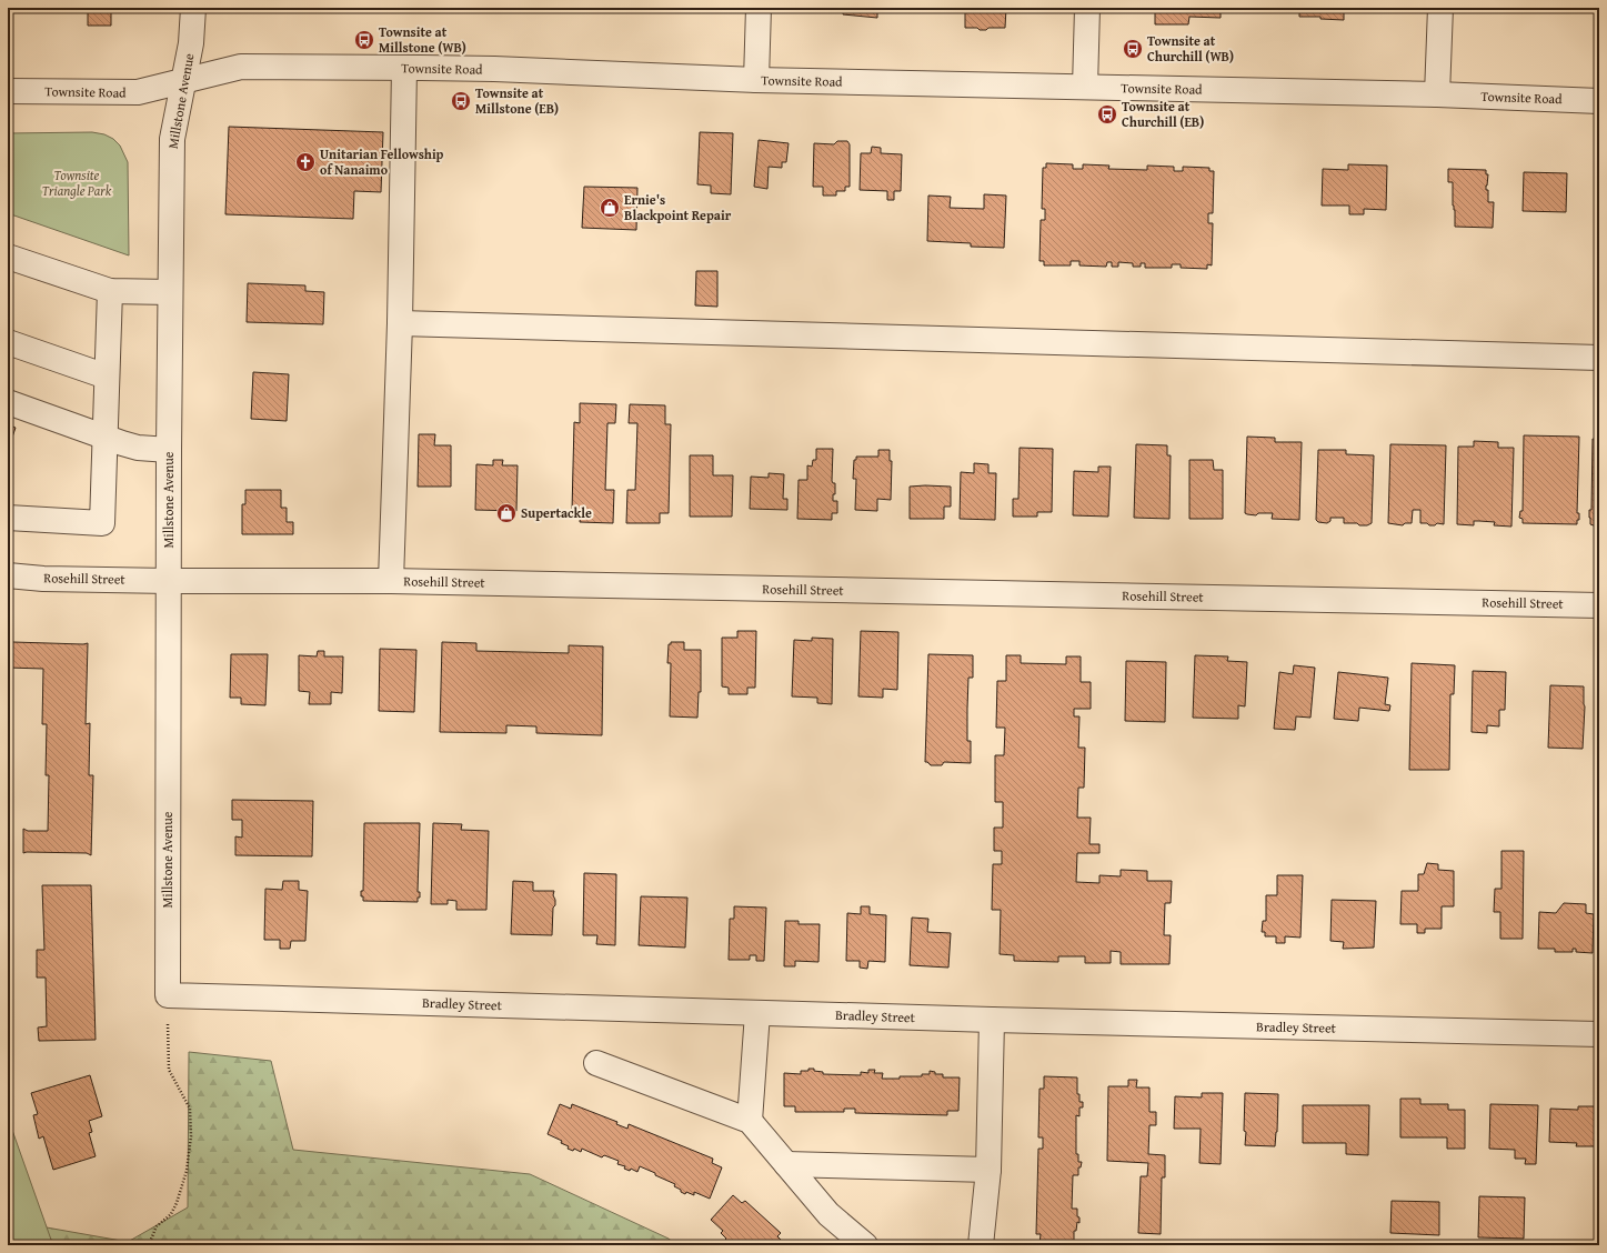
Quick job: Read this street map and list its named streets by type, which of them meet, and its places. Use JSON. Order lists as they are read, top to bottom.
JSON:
{
  "streets": {
    "street": [
      "Townsite Road",
      "Millstone Avenue",
      "Rosehill Street",
      "Bradley Street"
    ]
  },
  "crossings": [
    ["Townsite Road", "Millstone Avenue"],
    ["Millstone Avenue", "Rosehill Street"],
    ["Millstone Avenue", "Bradley Street"]
  ],
  "parks": ["Townsite Triangle Park"],
  "places": {
    "bus stop": [
      "Townsite at Millstone (WB)",
      "Townsite at Churchill (WB)",
      "Townsite at Millstone (EB)",
      "Townsite at Churchill (EB)"
    ],
    "church": ["Unitarian Fellowship of Nanaimo"],
    "shop": ["Ernie's Blackpoint Repair", "Supertackle"]
  }
}
